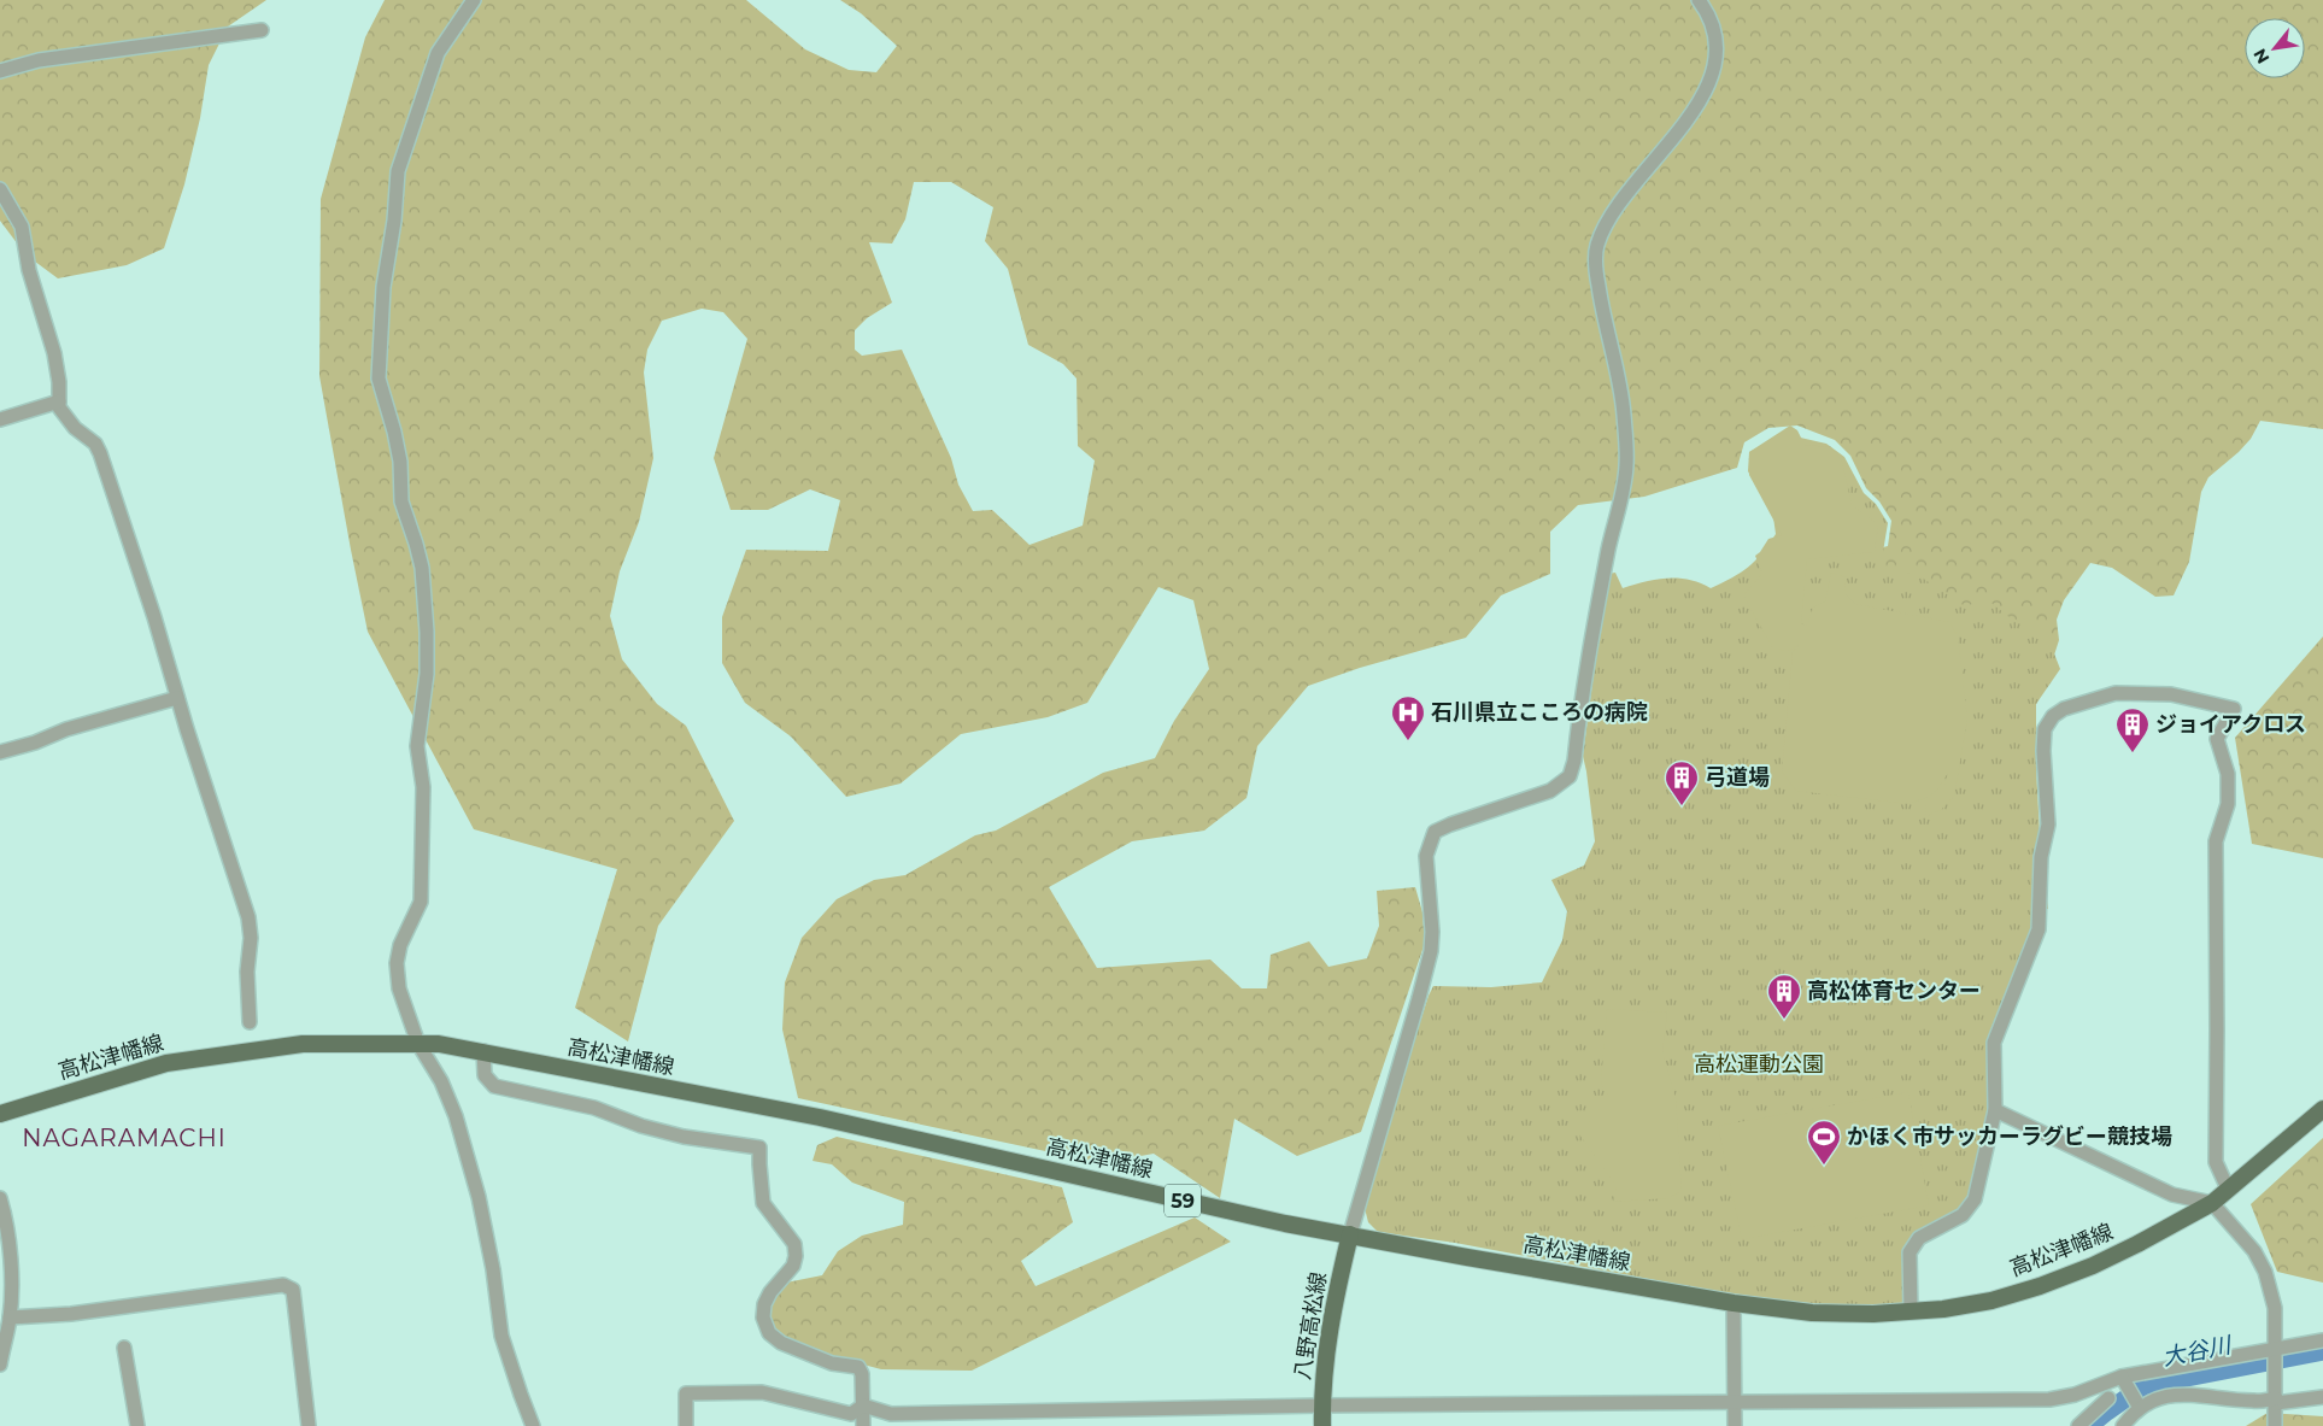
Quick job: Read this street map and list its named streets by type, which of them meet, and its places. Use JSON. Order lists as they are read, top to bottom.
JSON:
{
  "streets": {
    "main road": ["高松津幡線", "59", "八野高松線"]
  },
  "crossings": [
    ["高松津幡線", "八野高松線"]
  ],
  "districts": ["NAGARAMACHI"],
  "water": ["大谷川"],
  "parks": ["高松運動公園"],
  "places": {
    "hospital": ["石川県立こころの病院"],
    "building": ["ジョイアクロス", "弓道場", "高松体育センター"],
    "sports": ["かほく市サッカーラグビー競技場"]
  },
  "north": "bottom left"
}
